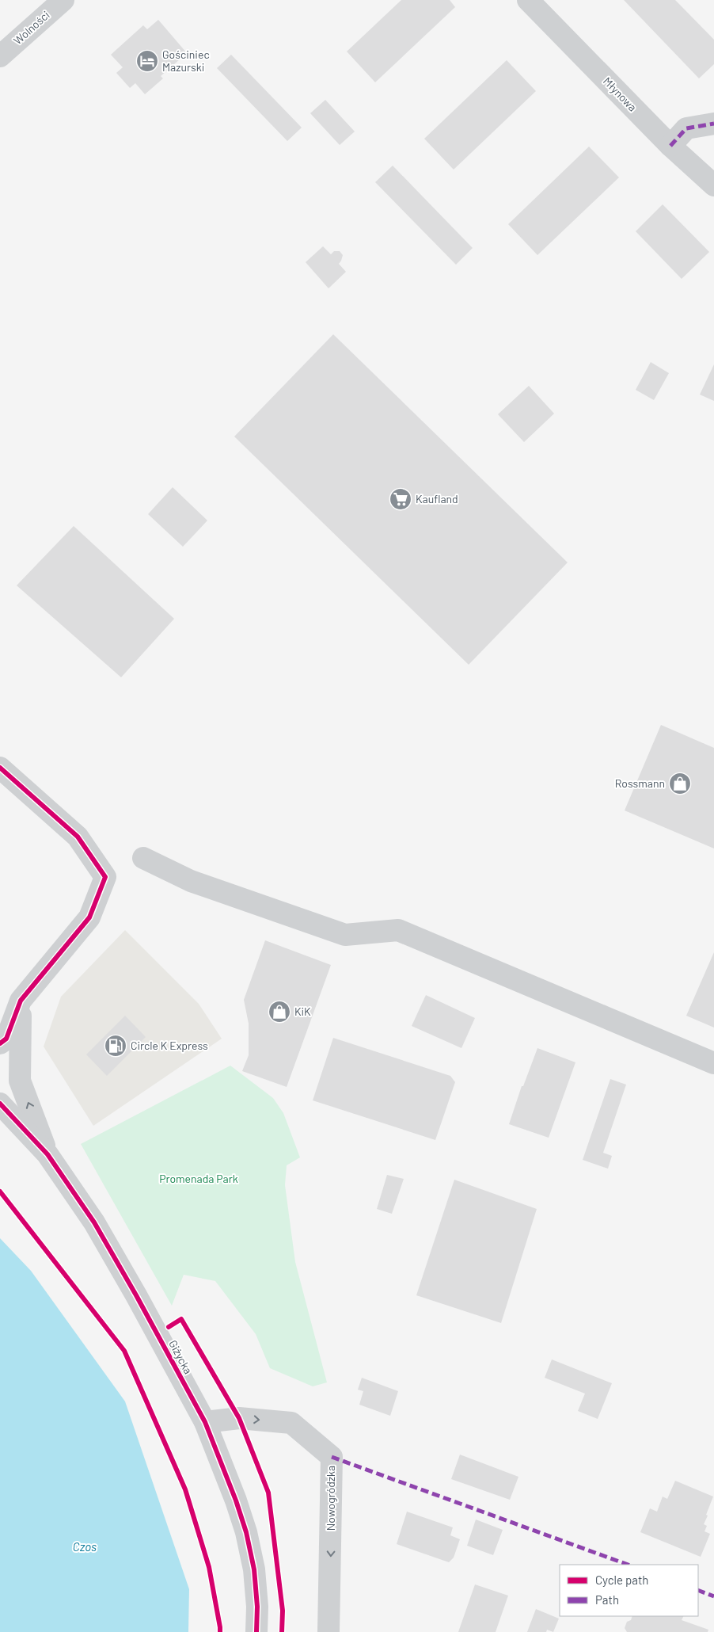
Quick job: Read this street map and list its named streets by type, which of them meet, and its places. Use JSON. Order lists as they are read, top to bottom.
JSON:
{
  "streets": {
    "street": [
      "Wolności",
      "Młynowa",
      "Giżycka",
      "Nowogródzka"
    ]
  },
  "crossings": [
    ["Giżycka", "Nowogródzka"]
  ],
  "water": ["Czos"],
  "parks": ["Promenada Park"],
  "places": {
    "hotel": ["Gościniec Mazurski"],
    "supermarket": ["Kaufland"],
    "shop": ["Rossmann", "KiK"],
    "fuel station": ["Circle K Express"]
  },
  "legend": ["Cycle path", "Path"]
}
